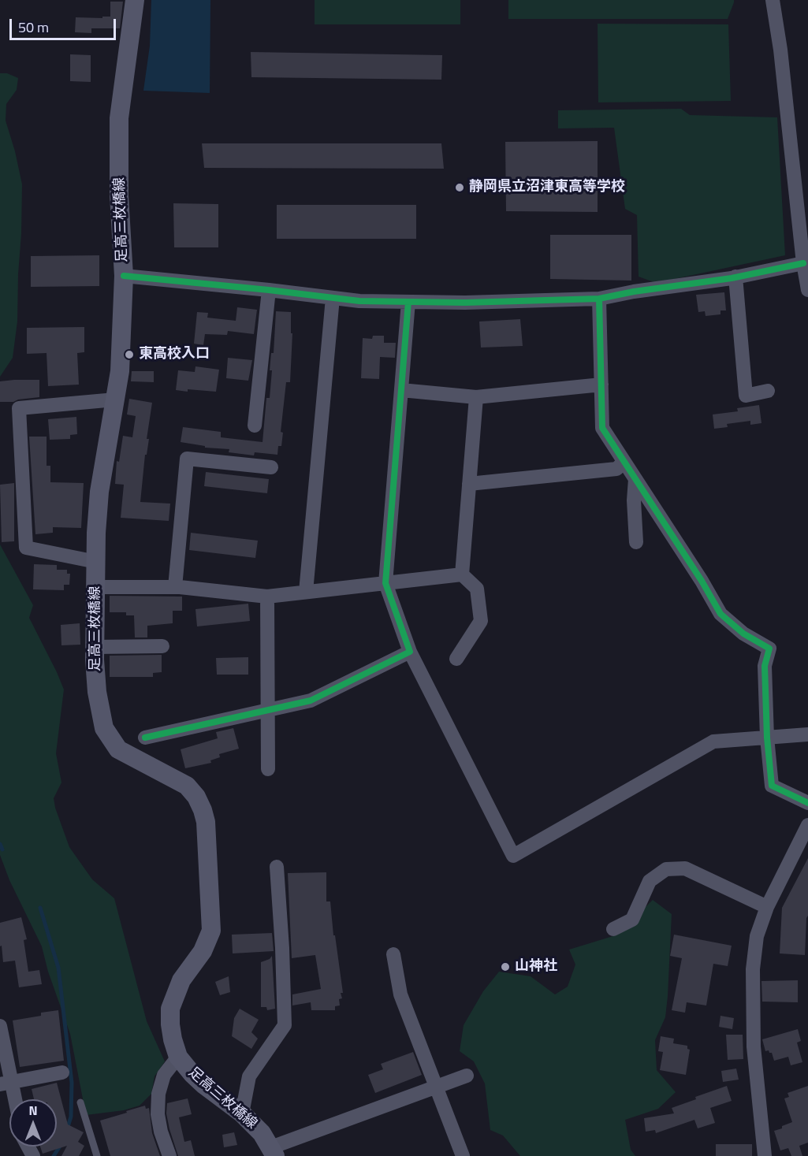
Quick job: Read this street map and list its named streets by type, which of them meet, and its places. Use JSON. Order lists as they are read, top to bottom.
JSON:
{
  "streets": {
    "main road": ["足高三枚橋線"]
  },
  "places": ["静岡県立沼津東高等学校", "東高校入口", "山神社"],
  "scale_bar": "50 m",
  "north": "top"
}
